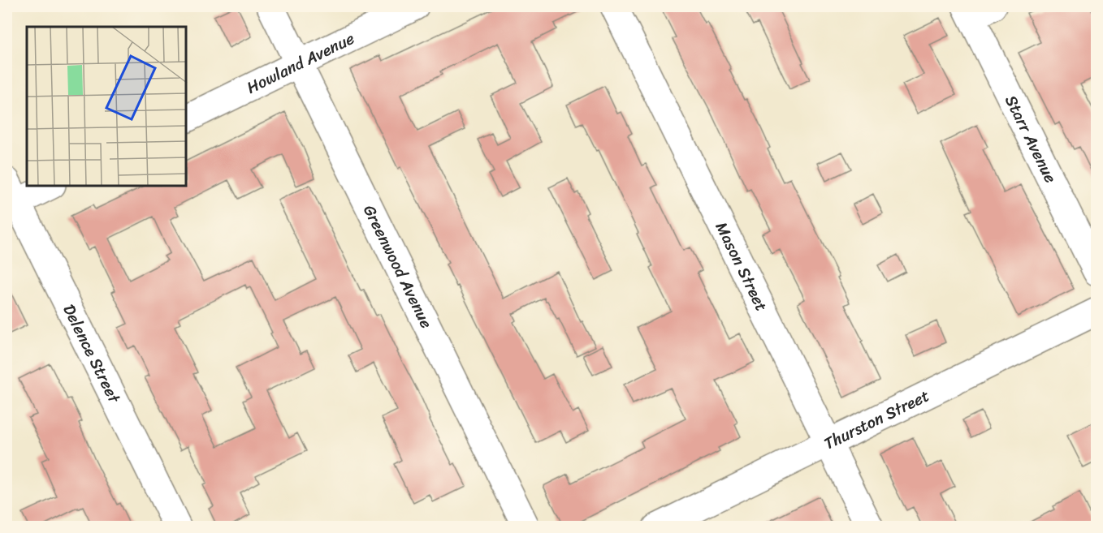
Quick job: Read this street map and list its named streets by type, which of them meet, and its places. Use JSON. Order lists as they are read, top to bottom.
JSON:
{
  "streets": {
    "street": [
      "Howland Avenue",
      "Starr Avenue",
      "Greenwood Avenue",
      "Mason Street",
      "Delence Street",
      "Thurston Street"
    ]
  },
  "crossings": [
    ["Howland Avenue", "Greenwood Avenue"],
    ["Mason Street", "Thurston Street"]
  ]
}
